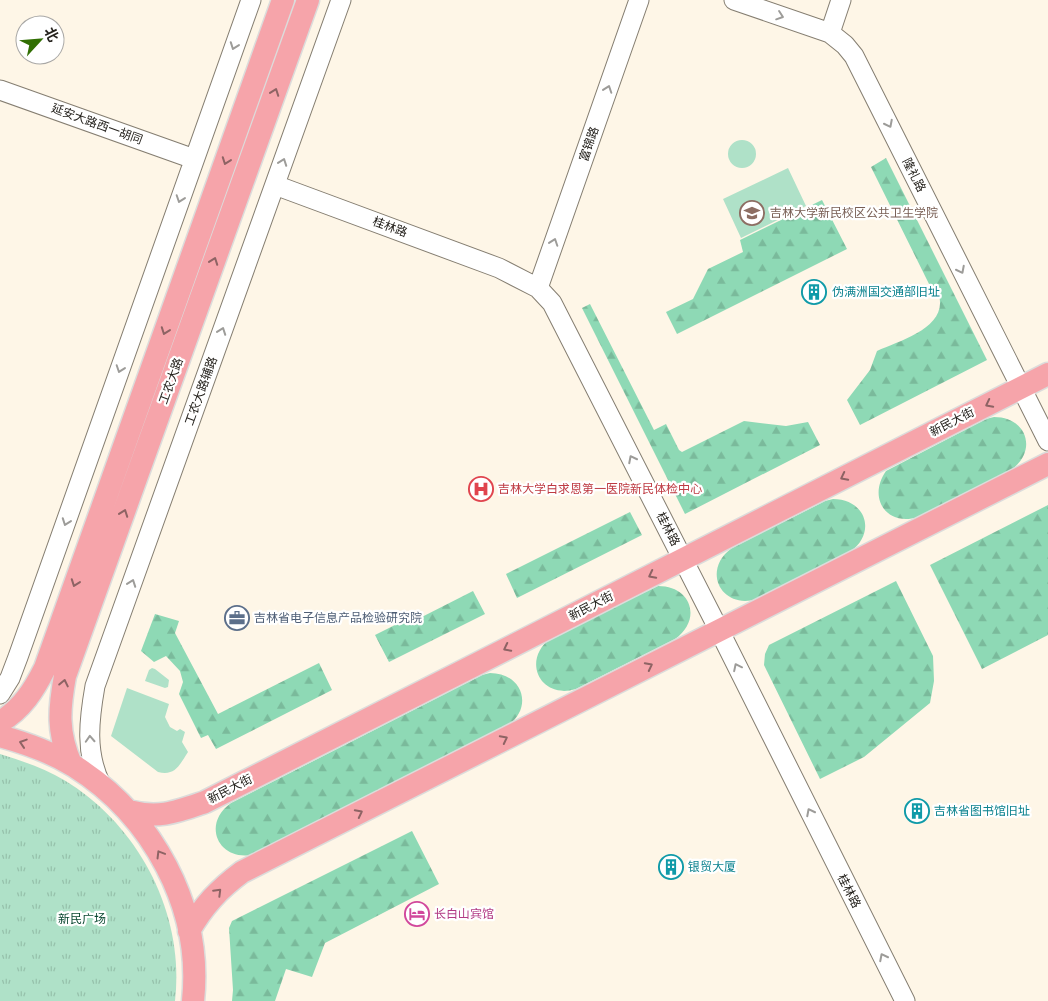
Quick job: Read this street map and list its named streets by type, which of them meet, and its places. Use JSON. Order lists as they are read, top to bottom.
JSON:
{
  "streets": {
    "main road": ["工农大路", "新民大街"],
    "street": [
      "延安大路西一胡同",
      "富锦路",
      "隆礼路",
      "桂林路",
      "工农大路辅路"
    ]
  },
  "crossings": [
    ["富锦路", "桂林路"],
    ["隆礼路", "新民大街"],
    ["桂林路", "工农大路辅路"],
    ["桂林路", "新民大街"]
  ],
  "one_way": ["富锦路", "隆礼路", "桂林路"],
  "parks": ["新民广场"],
  "places": {
    "school or university": ["吉林大学新民校区公共卫生学院"],
    "building": ["伪满洲国交通部旧址", "吉林省图书馆旧址", "银贸大厦"],
    "hospital": ["吉林大学白求恩第一医院新民体检中心"],
    "office": ["吉林省电子信息产品检验研究院"],
    "hotel": ["长白山宾馆"]
  },
  "north": "top right"
}
